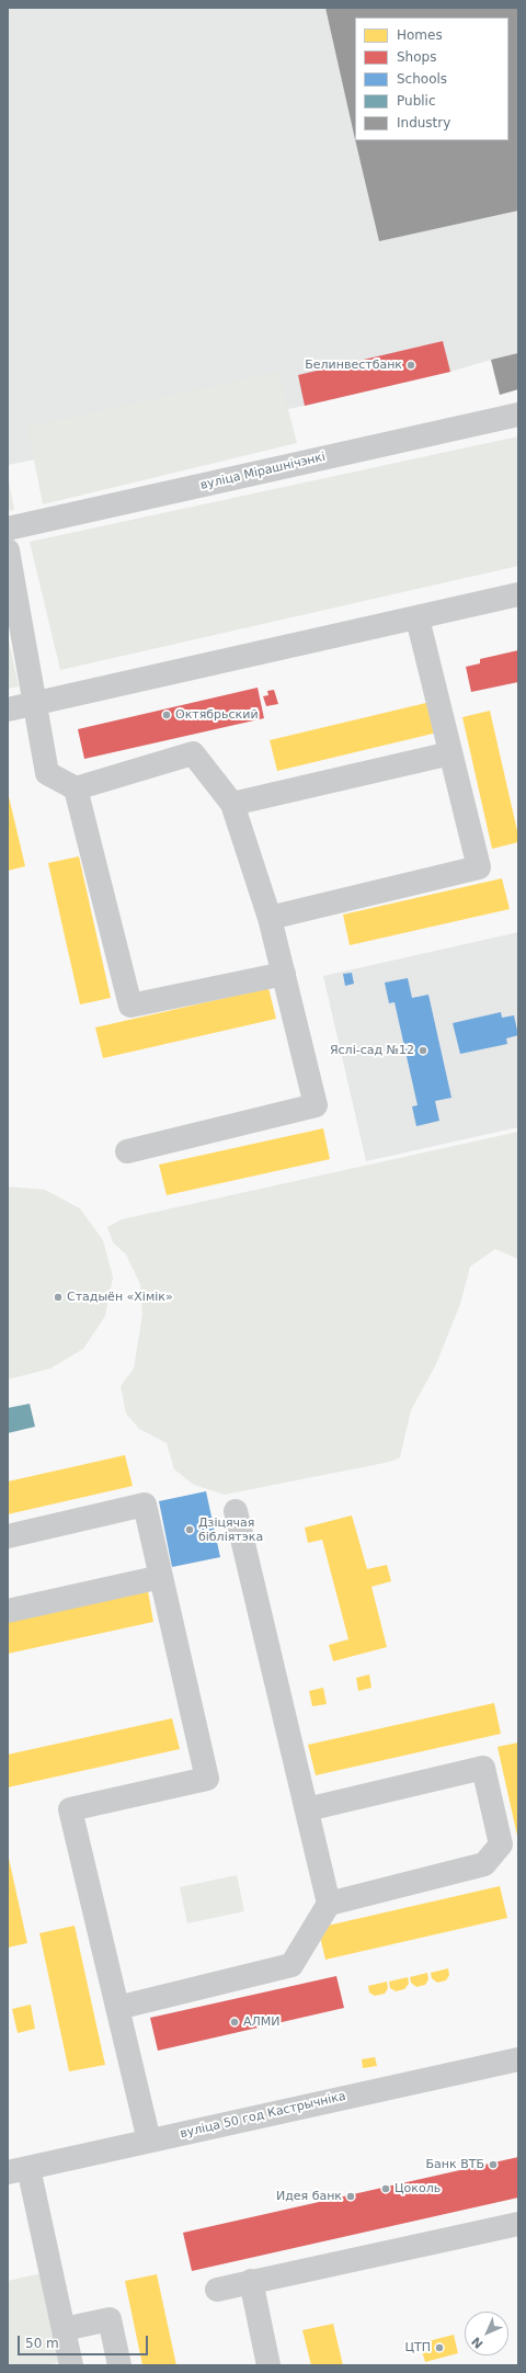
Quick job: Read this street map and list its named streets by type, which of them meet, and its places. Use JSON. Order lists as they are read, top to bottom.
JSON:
{
  "streets": {
    "street": ["вуліца Мірашнічэнкі", "вуліца 50 год Кастрычніка"]
  },
  "places": [
    "Белинвестбанк",
    "Октябрьский",
    "Яслі-сад №12",
    "Стадыён «Хімік»",
    "Дзіцячая бібліятэка",
    "АЛМИ",
    "Банк ВТБ",
    "Цоколь",
    "Идея банк",
    "ЦТП"
  ],
  "legend": [
    "Homes",
    "Shops",
    "Schools",
    "Public",
    "Industry"
  ],
  "scale_bar": "50 m",
  "north": "bottom left"
}
